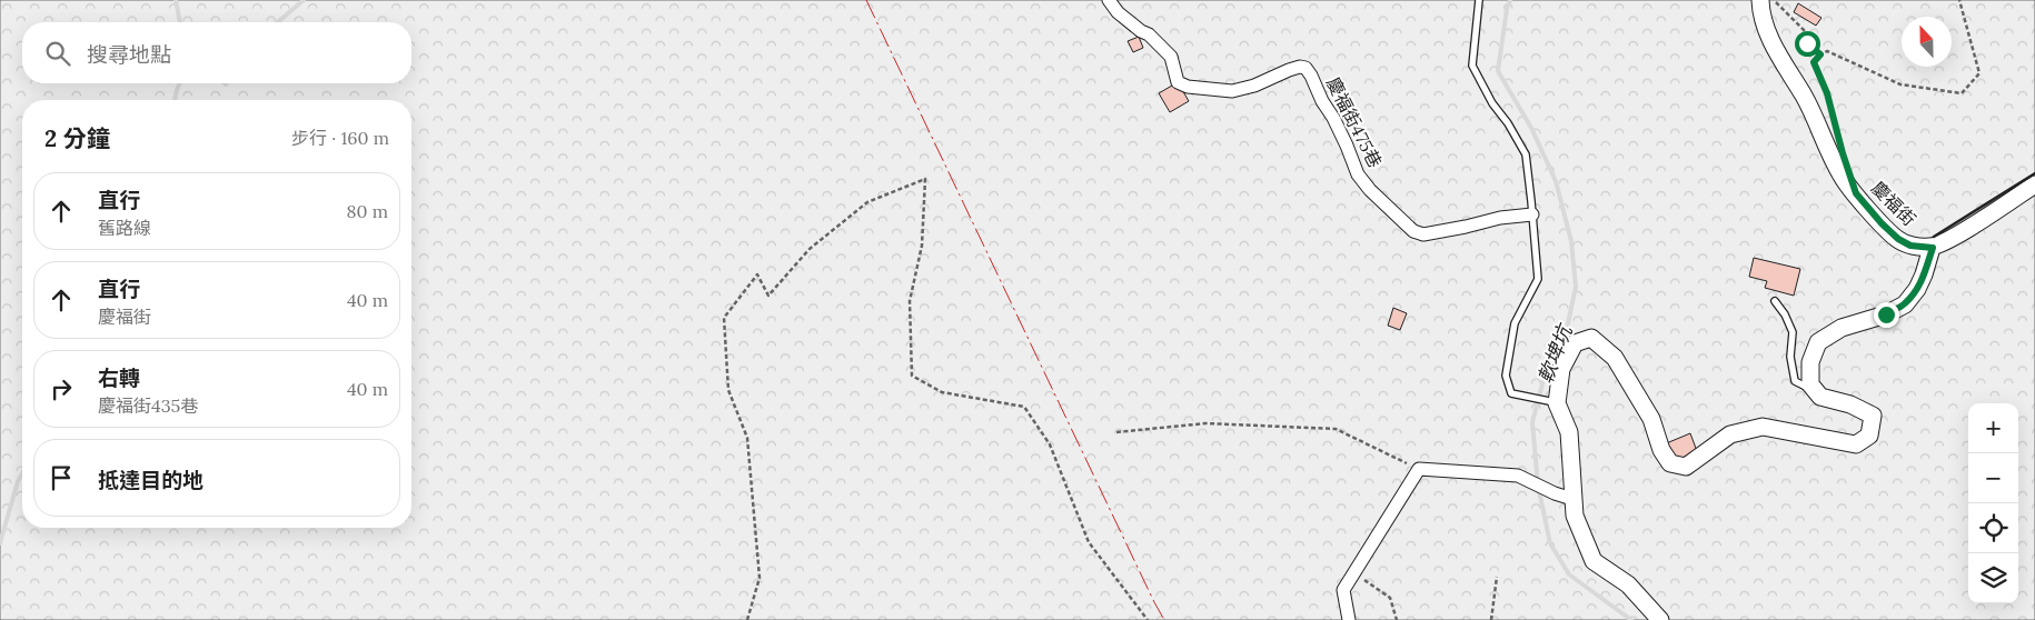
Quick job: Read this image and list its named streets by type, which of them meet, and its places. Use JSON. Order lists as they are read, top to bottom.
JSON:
{
  "streets": {
    "street": ["慶福街475巷", "慶福街"]
  },
  "water": ["軟埤坑"],
  "north": "top",
  "page": {
    "search": "搜尋地點",
    "heading": ["2 分鐘", "步行 · 160 m"],
    "list": [
      ["直行", "舊路線", "80 m"],
      ["直行", "慶福街", "40 m"],
      ["右轉", "慶福街435巷", "40 m"],
      "抵達目的地"
    ],
    "map_buttons": ["+", "−"]
  }
}
